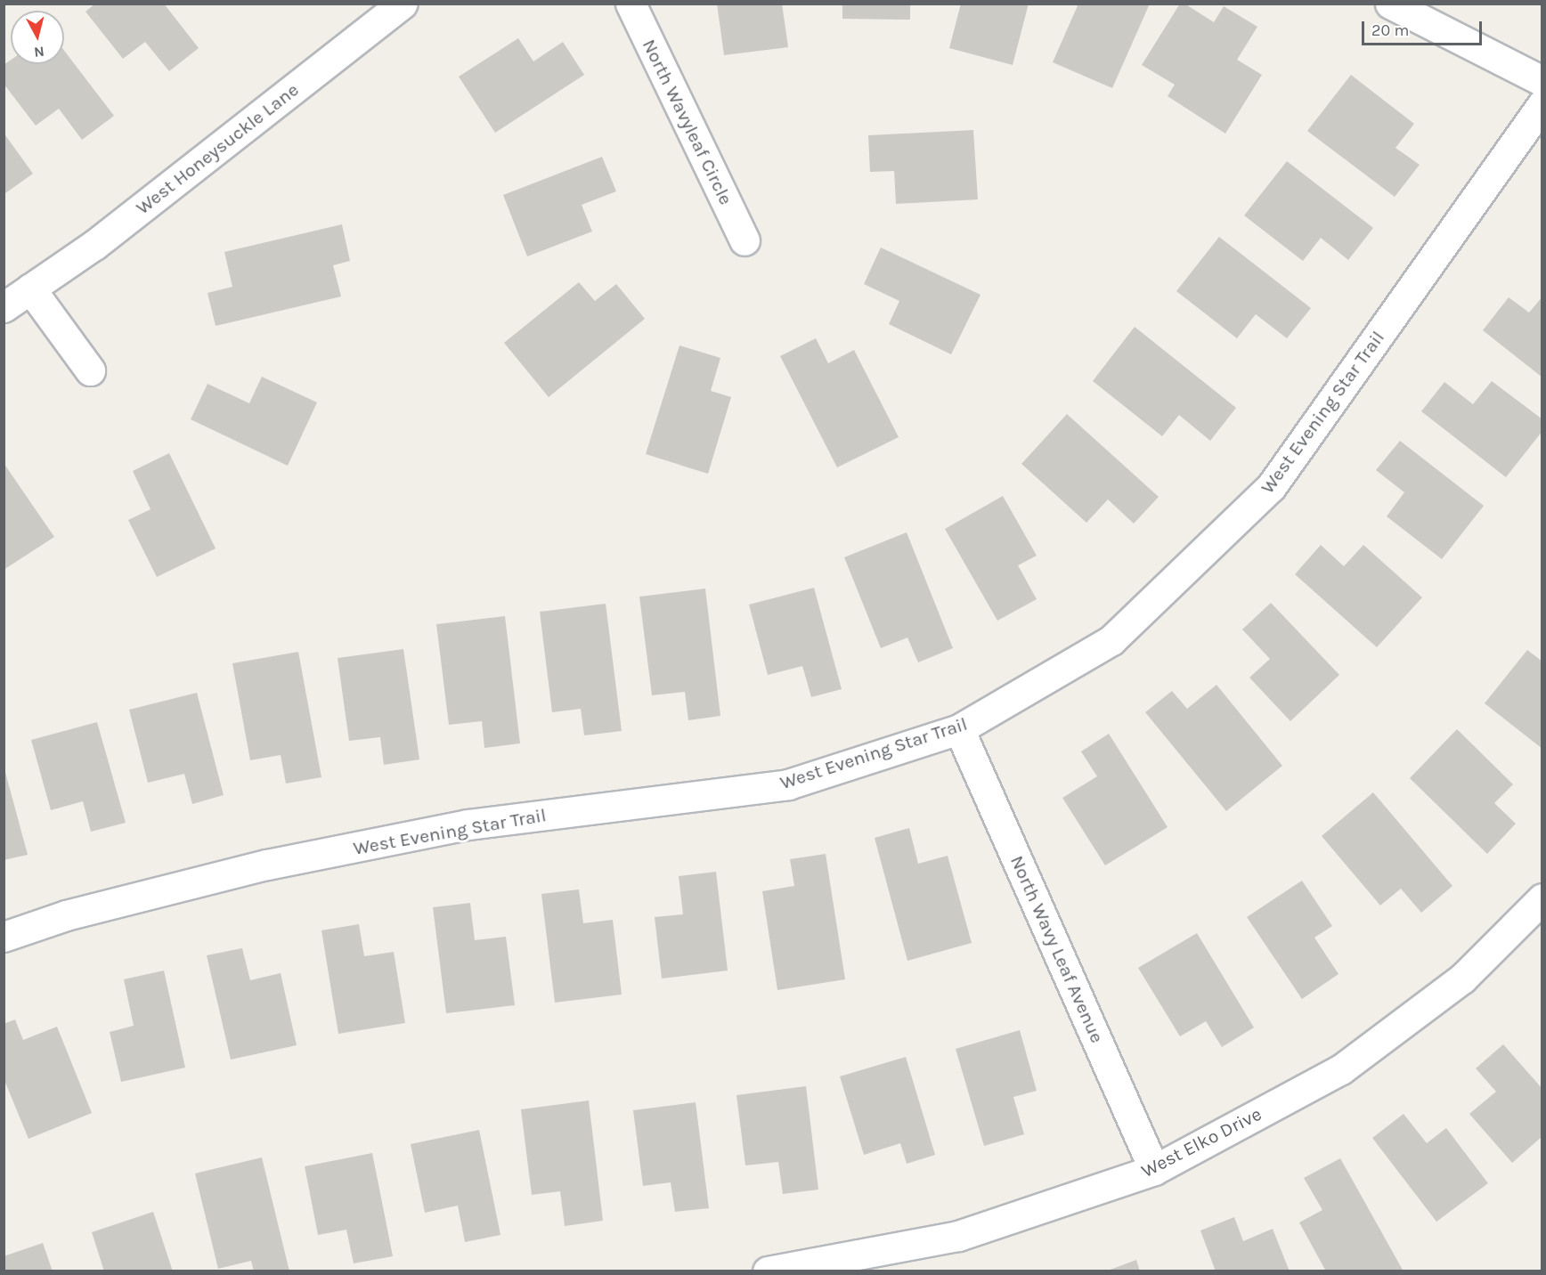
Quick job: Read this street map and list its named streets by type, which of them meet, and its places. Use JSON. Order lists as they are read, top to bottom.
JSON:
{
  "streets": {
    "street": [
      "North Wavyleaf Circle",
      "West Honeysuckle Lane",
      "West Evening Star Trail",
      "North Wavy Leaf Avenue",
      "West Elko Drive"
    ]
  },
  "crossings": [
    ["West Evening Star Trail", "North Wavy Leaf Avenue"],
    ["North Wavy Leaf Avenue", "West Elko Drive"]
  ],
  "scale_bar": "20 m",
  "north": "bottom"
}
